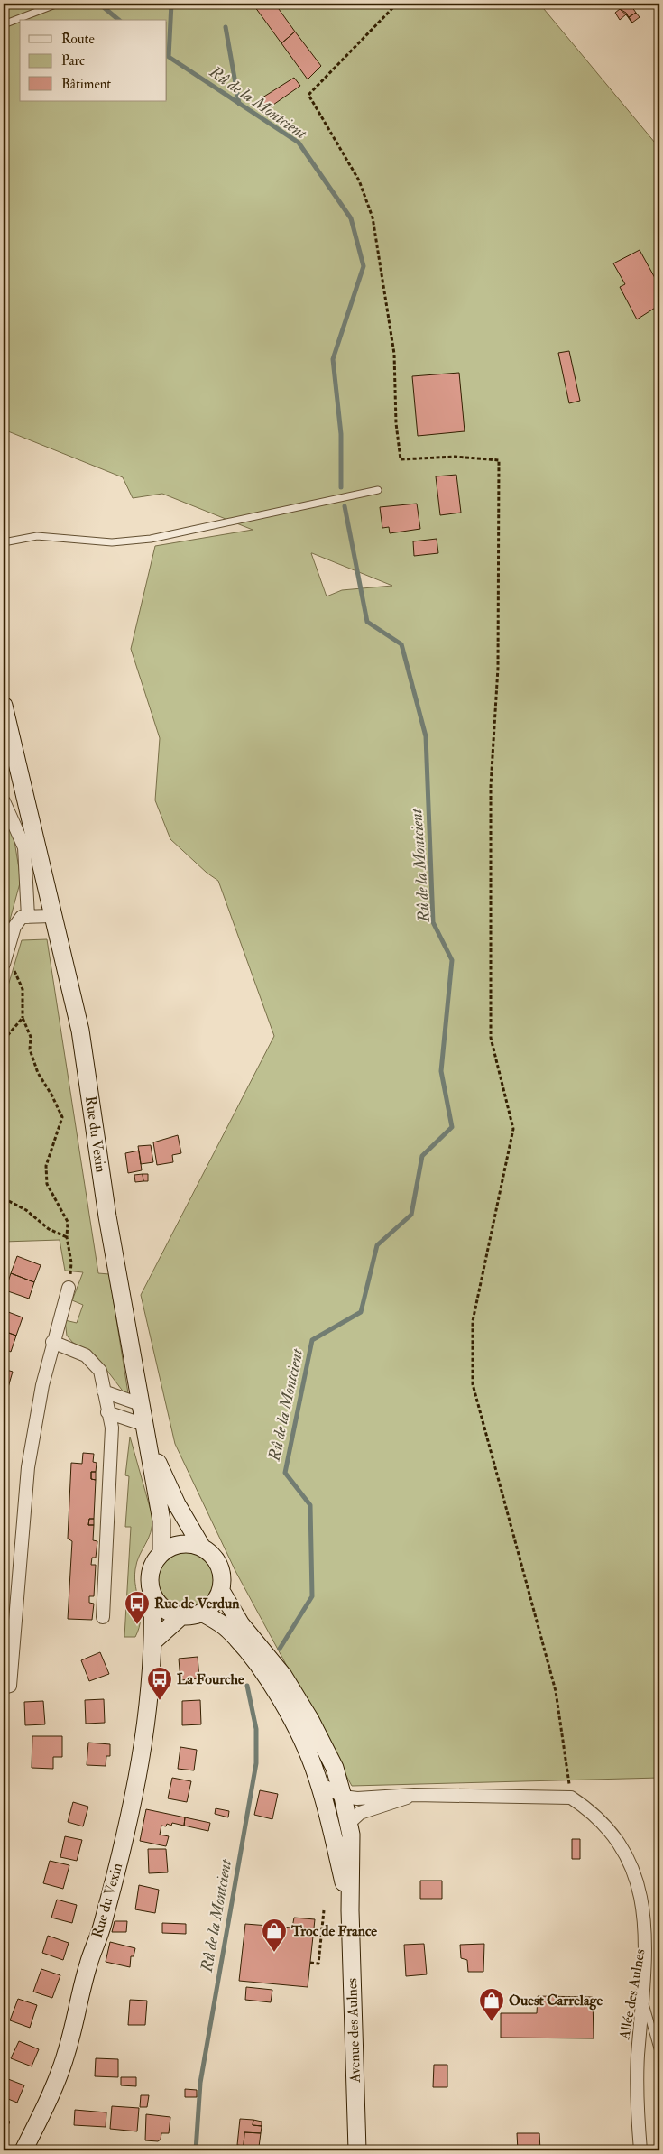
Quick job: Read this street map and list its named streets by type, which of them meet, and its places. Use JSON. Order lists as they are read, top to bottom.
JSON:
{
  "streets": {
    "main road": ["Rue du Vexin", "Avenue des Aulnes"],
    "street": ["Allée des Aulnes"]
  },
  "water": ["Rû de la Montcient"],
  "places": {
    "bus stop": ["Rue de Verdun", "La Fourche"],
    "shop": ["Troc de France", "Ouest Carrelage"]
  },
  "legend": ["Route", "Parc", "Bâtiment"]
}
